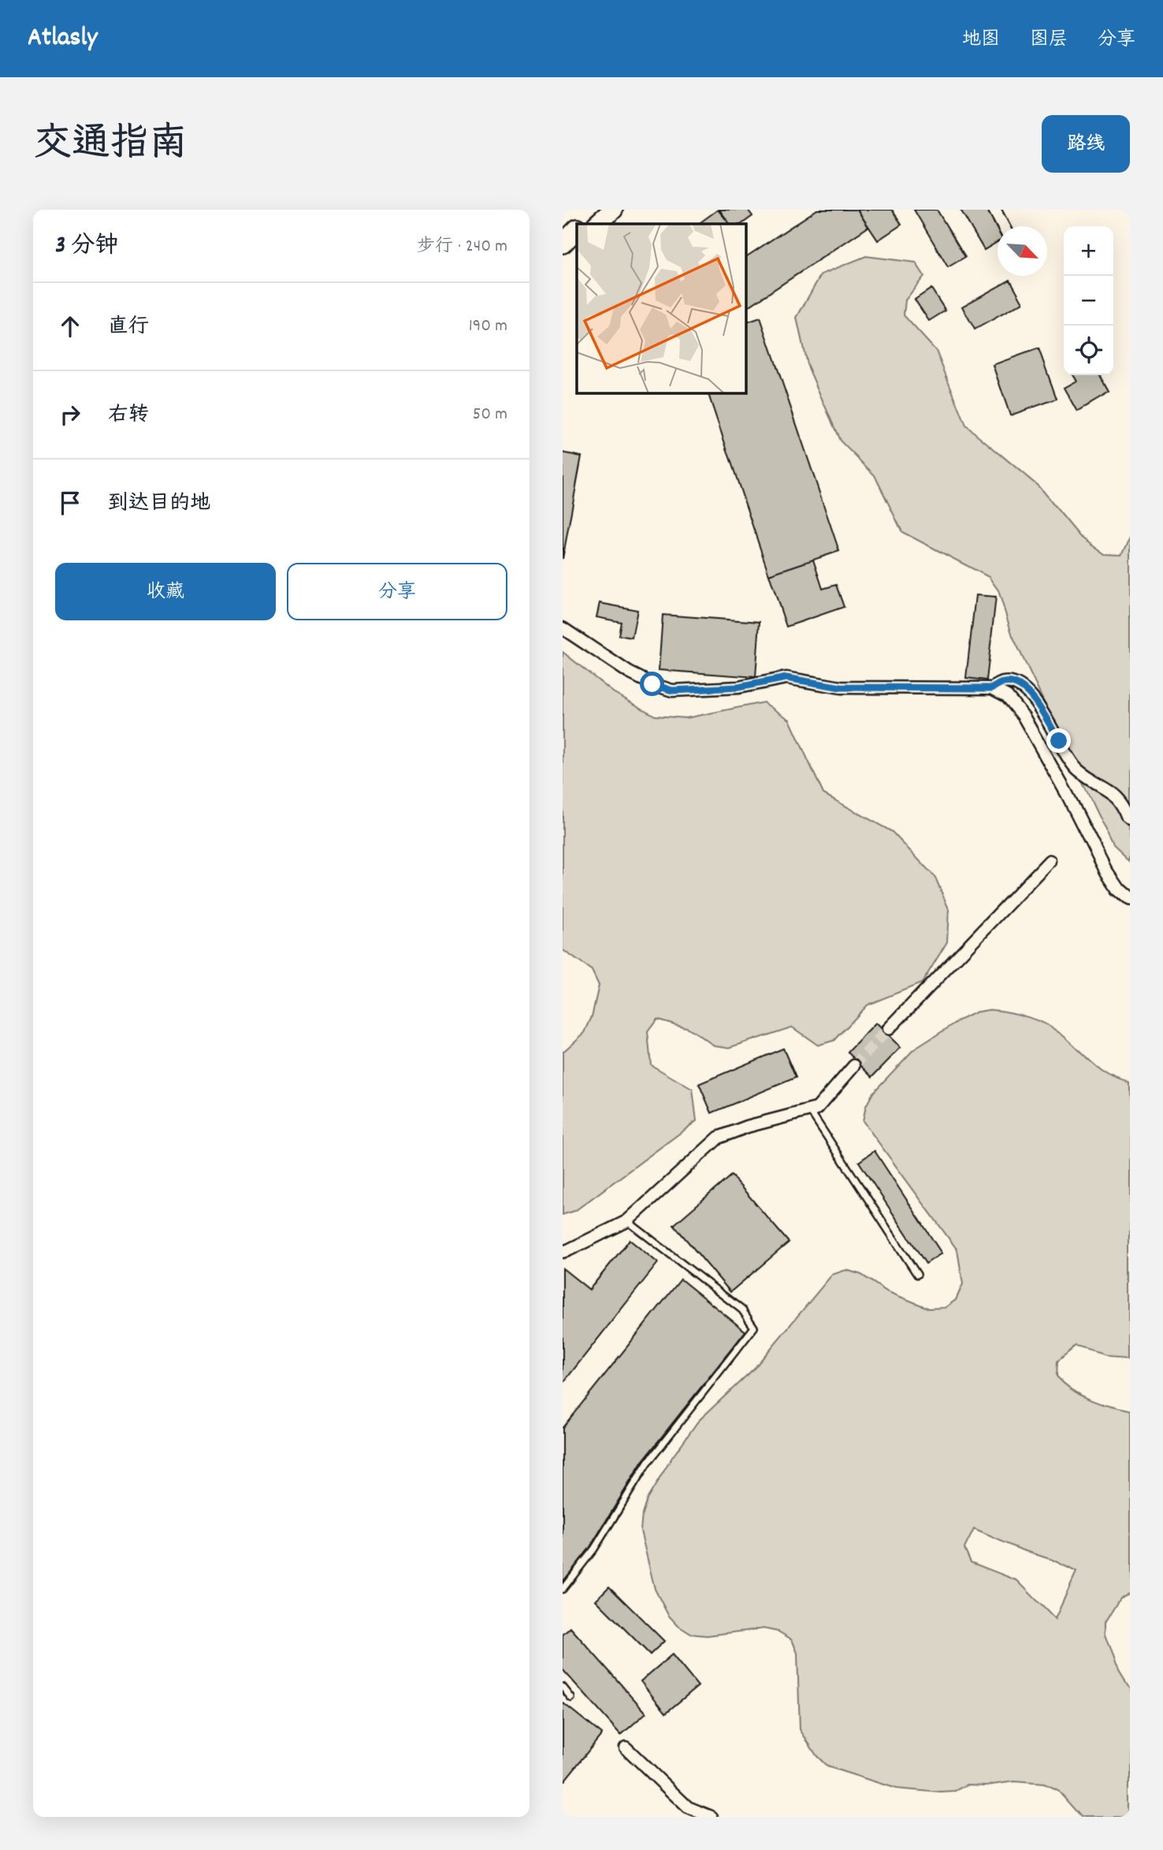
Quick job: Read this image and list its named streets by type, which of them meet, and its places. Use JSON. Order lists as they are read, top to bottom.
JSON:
{
  "north": "bottom right",
  "page": {
    "header": "Atlasly",
    "nav": ["地图", "图层", "分享"],
    "title": "交通指南",
    "buttons": [
      "路线",
      ["收藏", "分享"]
    ],
    "heading": ["3 分钟", "步行 · 240 m"],
    "map_buttons": ["+", "−"],
    "list": [
      ["直行", "190 m"],
      ["右转", "50 m"],
      "到达目的地"
    ]
  }
}
